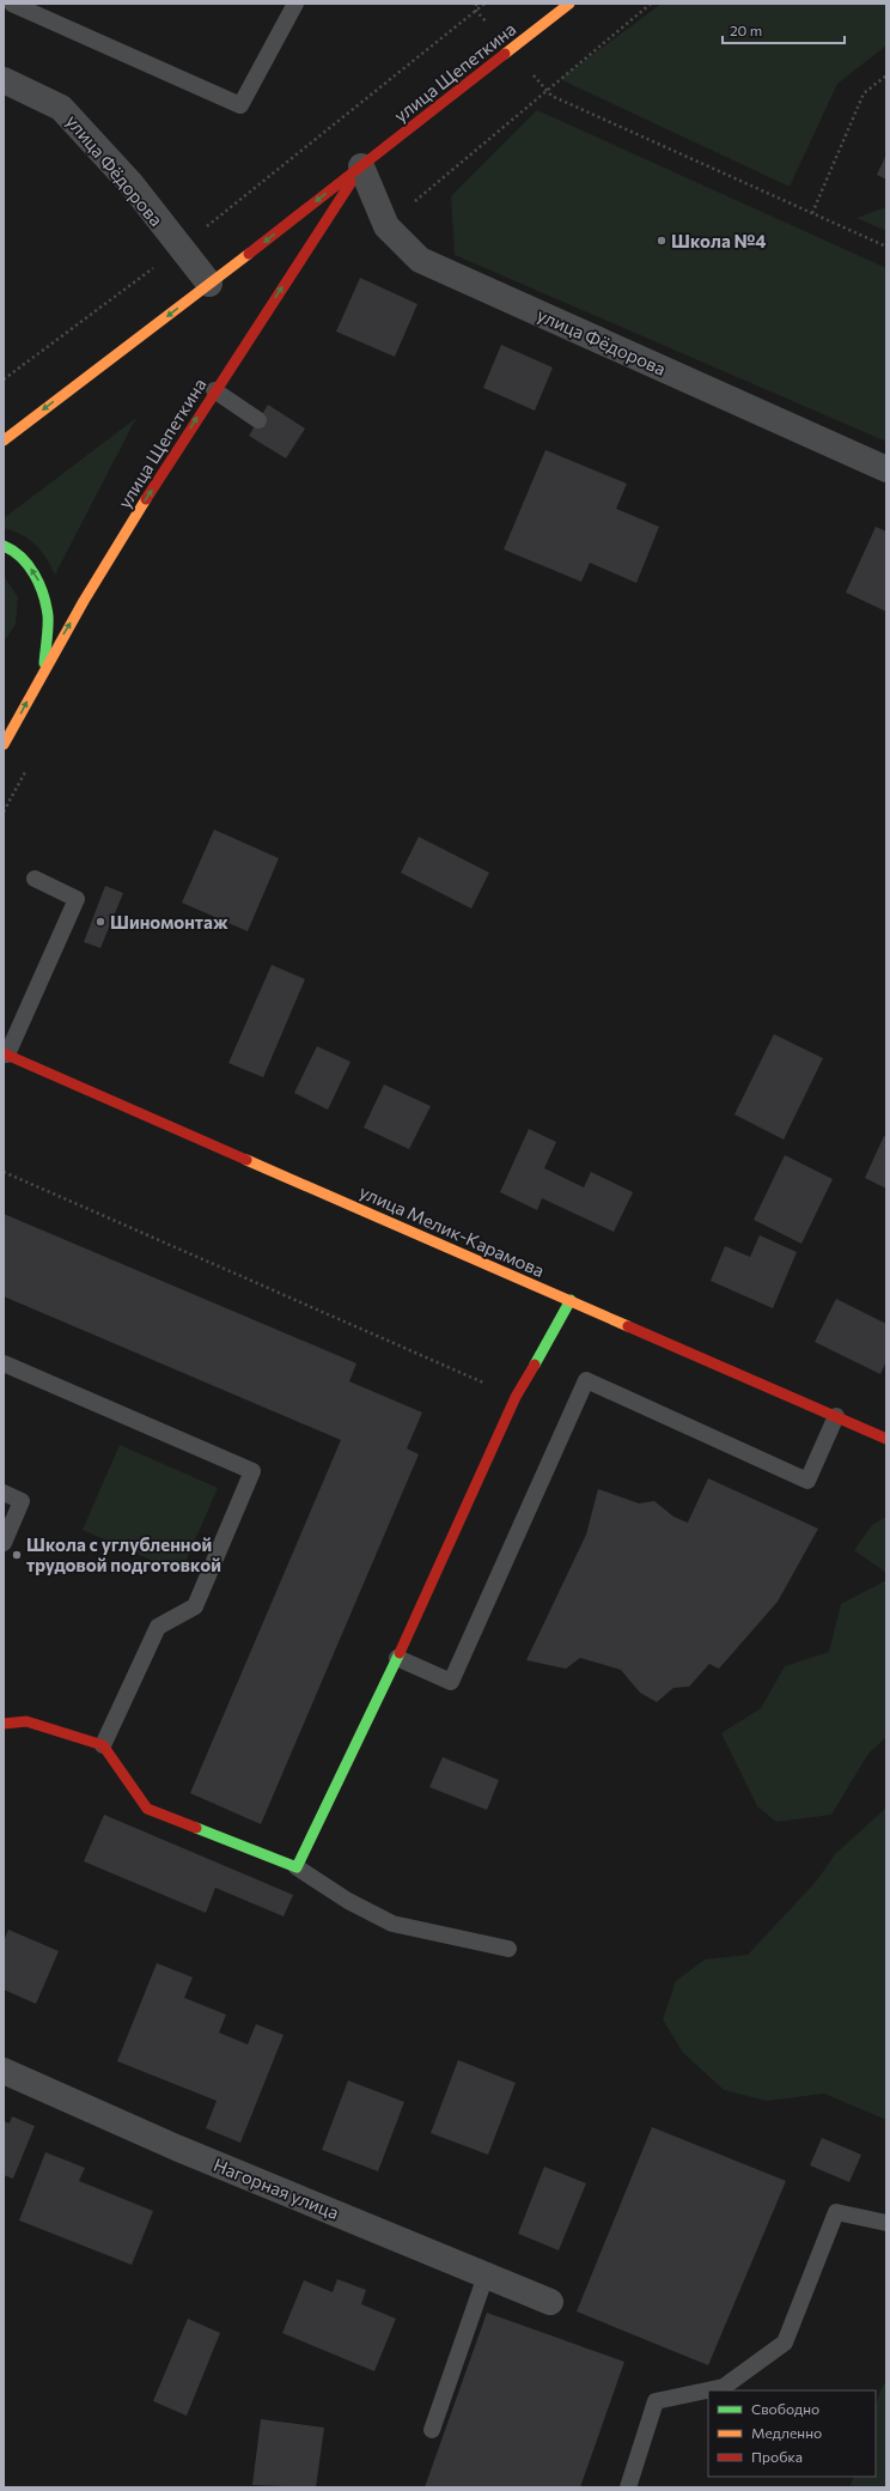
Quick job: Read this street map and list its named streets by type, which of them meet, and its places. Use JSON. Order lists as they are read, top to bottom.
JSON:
{
  "streets": {
    "street": [
      "улица Щепеткина",
      "улица Фёдорова",
      "улица Мелик-Карамова",
      "Нагорная улица"
    ]
  },
  "crossings": [
    ["улица Щепеткина", "улица Фёдорова"]
  ],
  "places": ["Школа №4", "Шиномонтаж", "Школа с углубленной трудовой подготовкой"],
  "legend": ["Свободно", "Медленно", "Пробка"],
  "scale_bar": "20 m"
}
